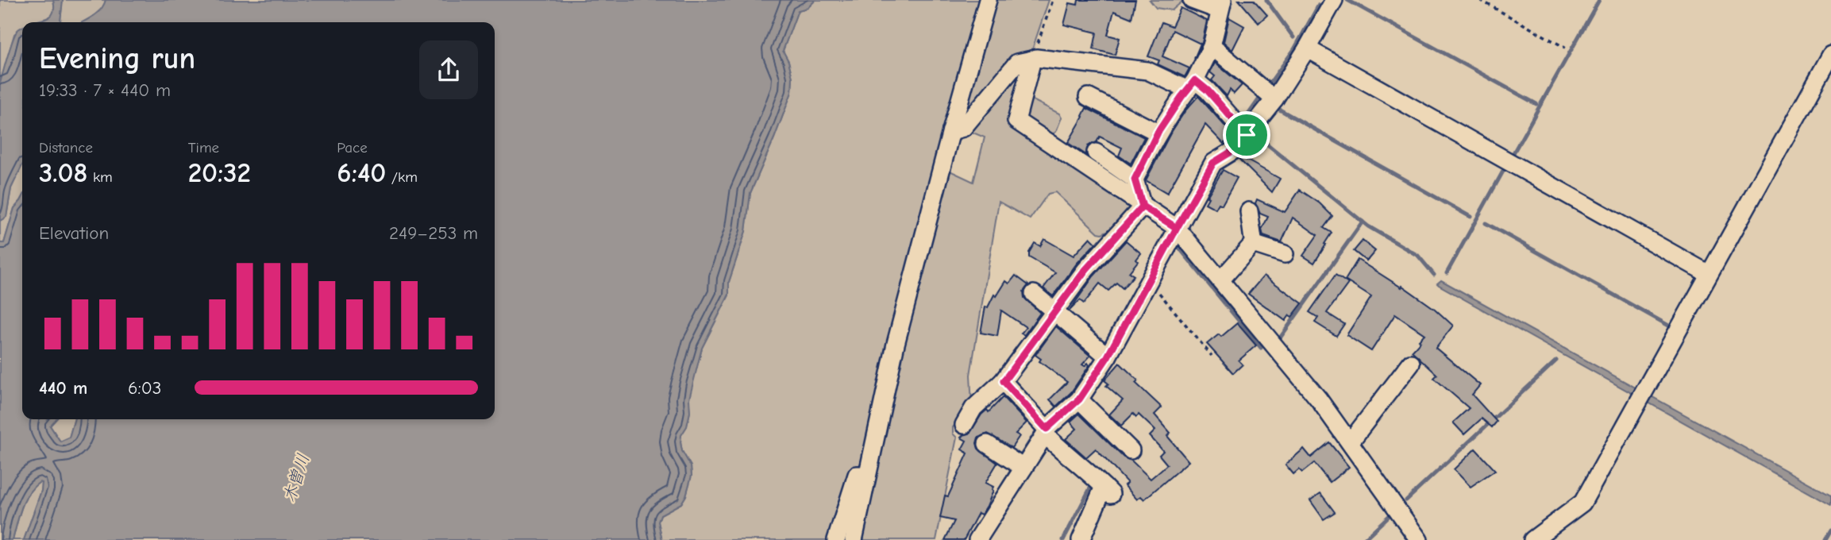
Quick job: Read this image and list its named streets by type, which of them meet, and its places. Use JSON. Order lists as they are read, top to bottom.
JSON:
{
  "water": ["木曽川"],
  "page": {
    "heading": ["Evening run", "19:33 · 7 × 440 m"],
    "stats": [
      ["Distance", "3.08 km"],
      ["Time", "20:32"],
      ["Pace", "6:40 /km"]
    ],
    "chart": ["Elevation", "249–253 m"],
    "list": [
      {
        "name": "440 m",
        "note": "6:03"
      }
    ]
  }
}
